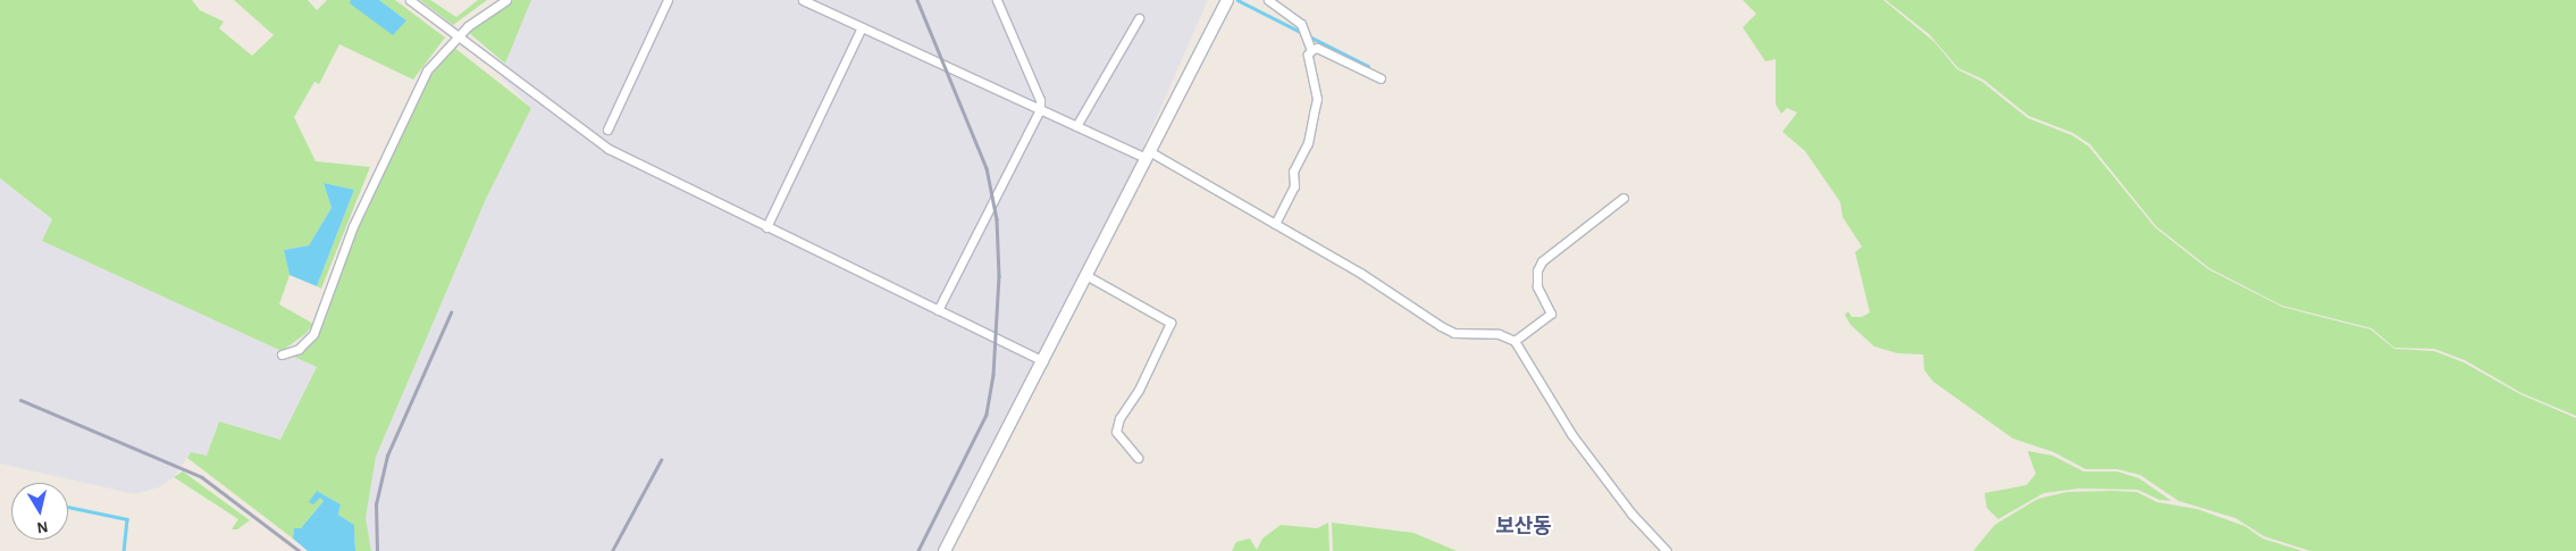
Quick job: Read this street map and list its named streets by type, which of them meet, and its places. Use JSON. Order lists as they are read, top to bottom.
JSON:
{
  "districts": ["보산동"],
  "north": "bottom"
}
